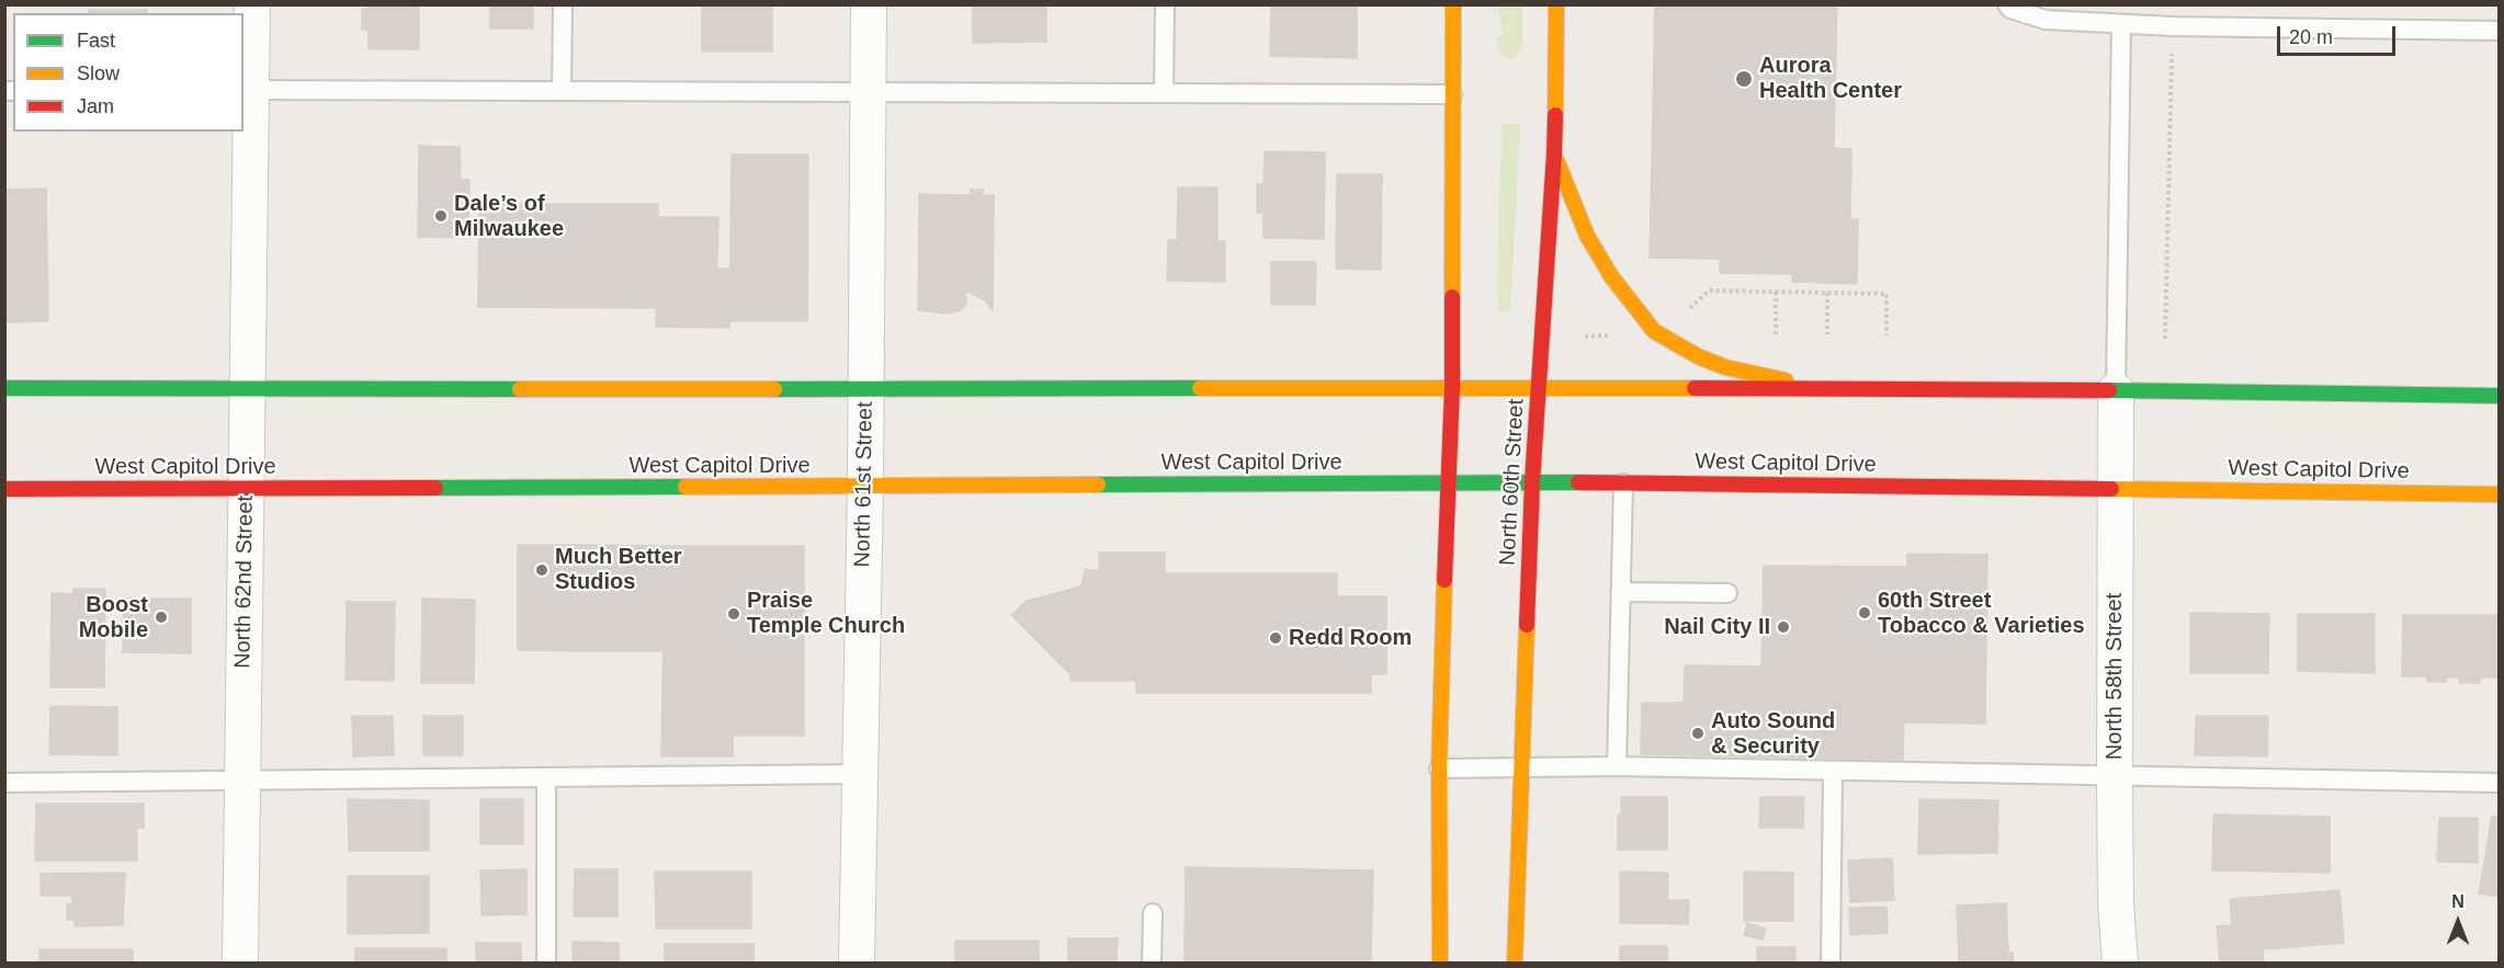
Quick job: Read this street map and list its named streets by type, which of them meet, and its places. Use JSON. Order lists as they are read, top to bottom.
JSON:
{
  "streets": {
    "main road": ["West Capitol Drive", "North 60th Street"],
    "street": ["North 61st Street", "North 62nd Street", "North 58th Street"]
  },
  "crossings": [
    ["West Capitol Drive", "North 60th Street"],
    ["West Capitol Drive", "North 61st Street"],
    ["West Capitol Drive", "North 62nd Street"],
    ["West Capitol Drive", "North 58th Street"]
  ],
  "places": [
    "Aurora Health Center",
    "Dale’s of Milwaukee",
    "Much Better Studios",
    "60th Street Tobacco & Varieties",
    "Praise Temple Church",
    "Boost Mobile",
    "Nail City II",
    "Redd Room",
    "Auto Sound & Security"
  ],
  "legend": ["Fast", "Slow", "Jam"],
  "scale_bar": "20 m",
  "north": "top"
}
